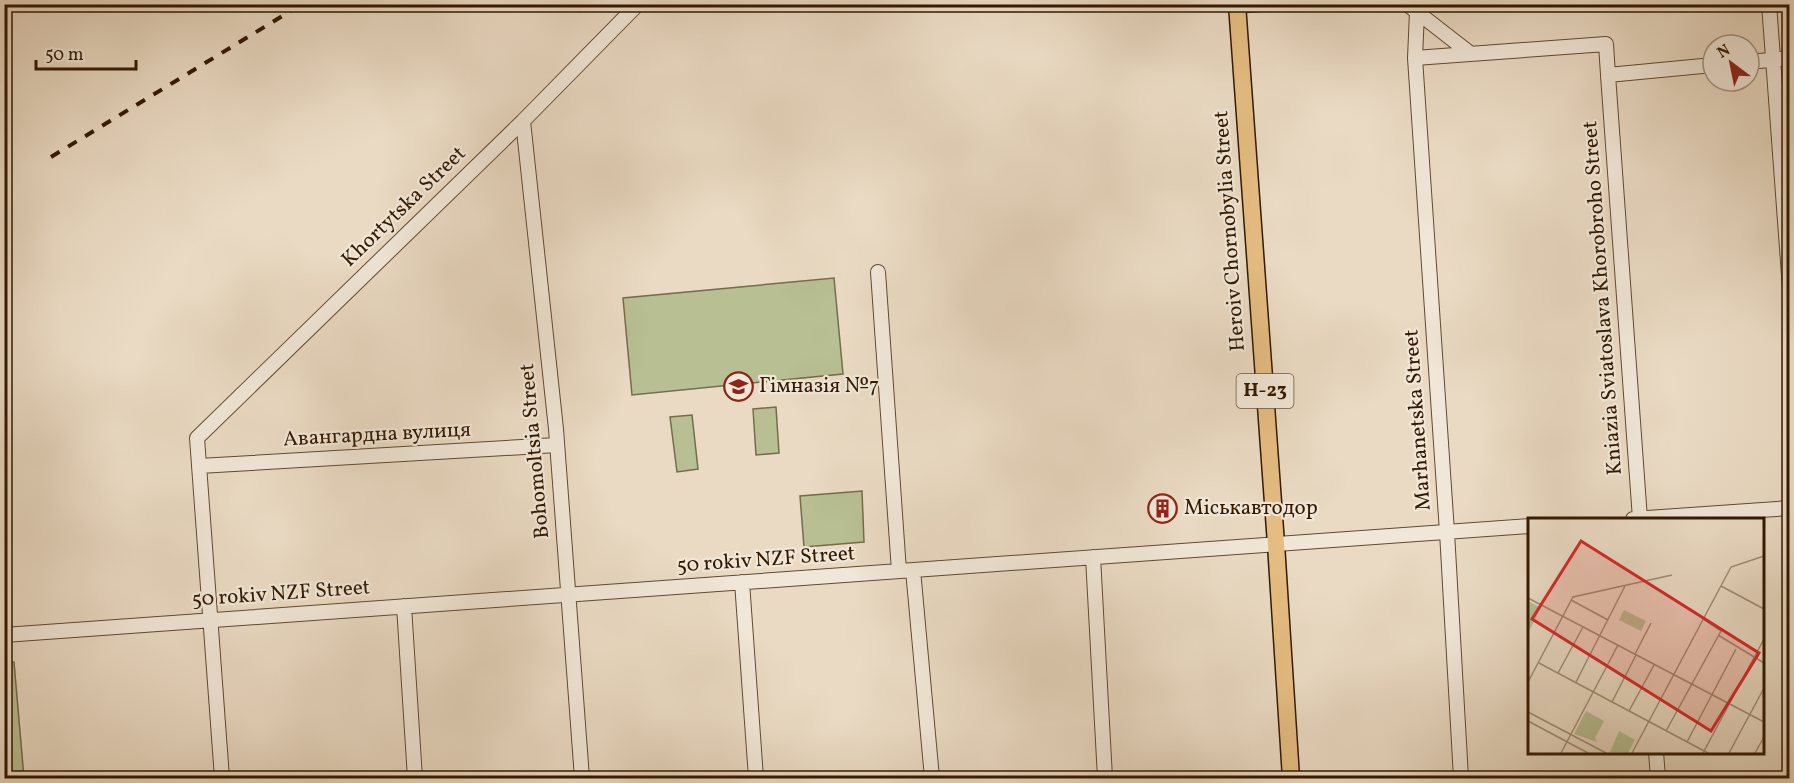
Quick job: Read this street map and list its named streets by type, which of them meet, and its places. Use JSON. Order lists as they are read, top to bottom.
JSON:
{
  "streets": {
    "main road": ["Heroiv Chornobylia Street", "Н-23"],
    "street": [
      "Khortytska Street",
      "Kniazia Sviatoslava Khorobroho Street",
      "Marhanetska Street",
      "Авангардна вулиця",
      "Bohomoltsia Street",
      "50 rokiv NZF Street"
    ]
  },
  "crossings": [
    ["Khortytska Street", "Авангардна вулиця"],
    ["Khortytska Street", "Bohomoltsia Street"],
    ["Heroiv Chornobylia Street", "50 rokiv NZF Street"],
    ["Marhanetska Street", "50 rokiv NZF Street"],
    ["Авангардна вулиця", "Bohomoltsia Street"],
    ["Bohomoltsia Street", "50 rokiv NZF Street"]
  ],
  "places": {
    "school or university": ["Гімназія №7"],
    "building": ["Міськавтодор"]
  },
  "scale_bar": "50 m",
  "north": "top left"
}
